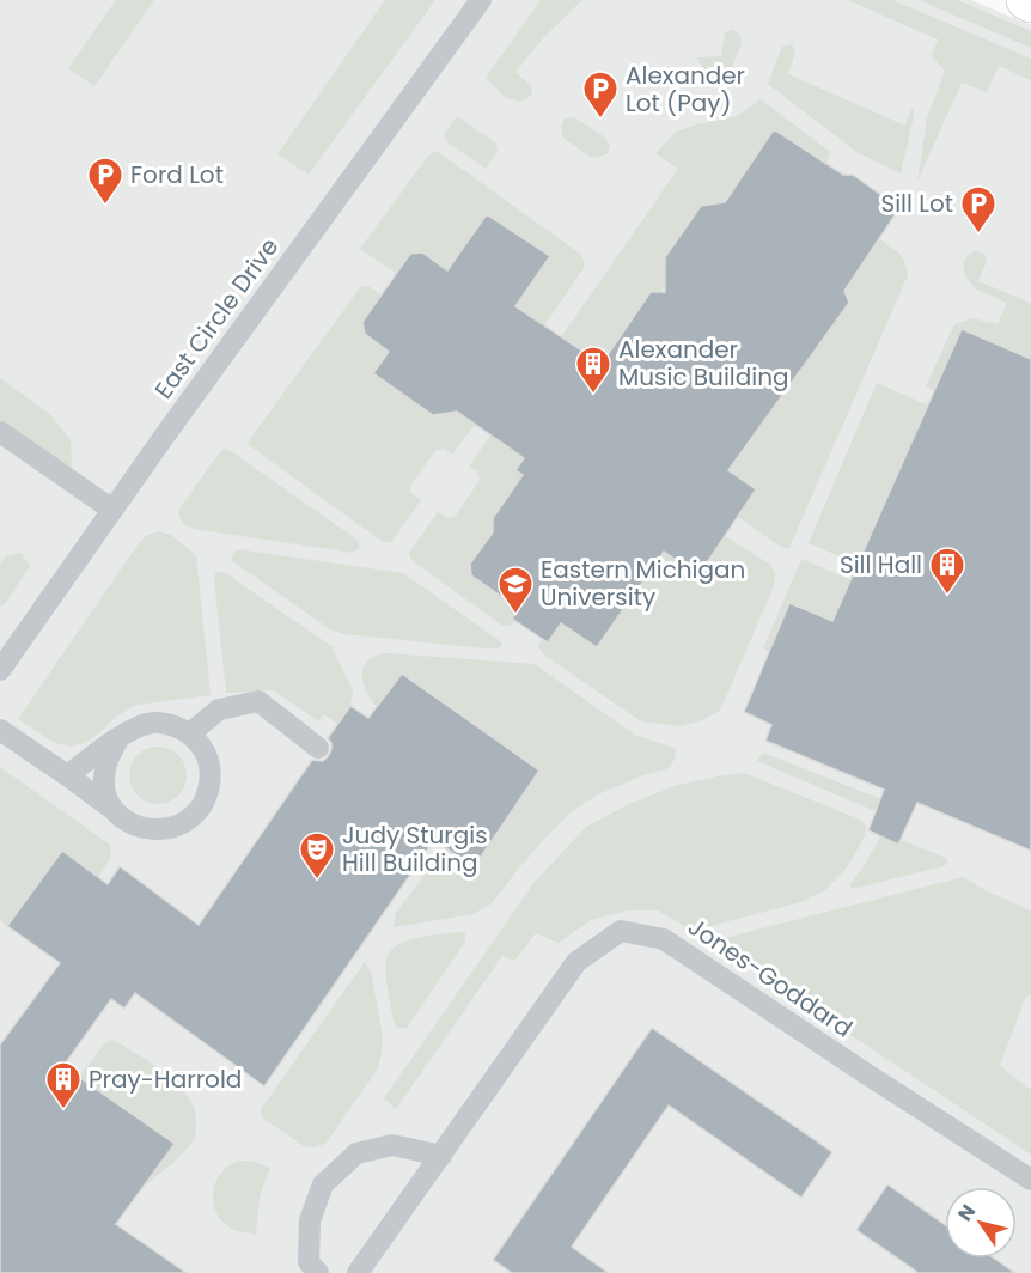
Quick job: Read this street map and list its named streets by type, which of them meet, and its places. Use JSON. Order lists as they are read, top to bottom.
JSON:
{
  "streets": {
    "lane": ["East Circle Drive", "Jones-Goddard"]
  },
  "places": {
    "parking": ["Alexander Lot (Pay)", "Ford Lot", "Sill Lot"],
    "building": ["Alexander Music Building", "Sill Hall", "Pray-Harrold"],
    "school or university": ["Eastern Michigan University"],
    "theatre": ["Judy Sturgis Hill Building"]
  },
  "north": "top left"
}
